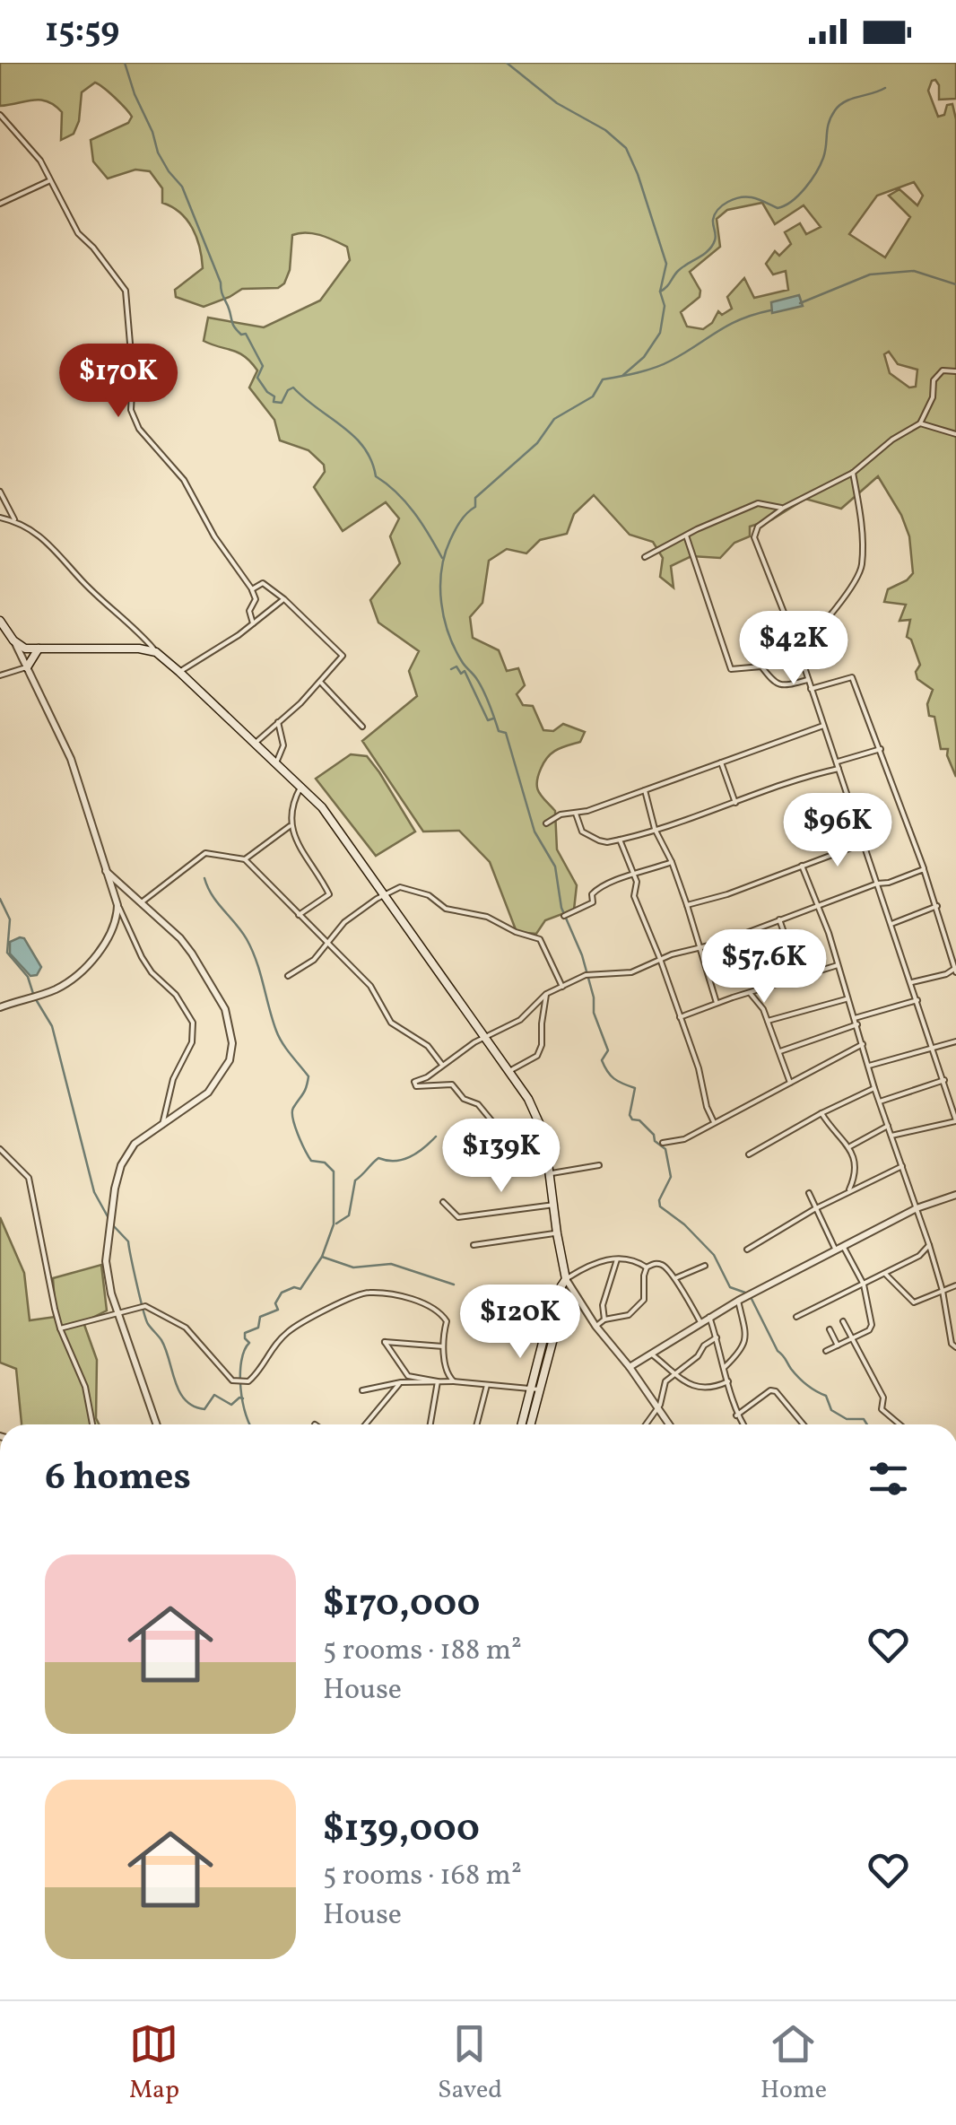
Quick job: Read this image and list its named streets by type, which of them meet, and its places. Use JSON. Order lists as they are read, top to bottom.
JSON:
{
  "page": {
    "status": "15:59",
    "price": [
      "$170K",
      "$42K",
      "$96K",
      "$57.6K",
      "$139K",
      "$120K"
    ],
    "heading": "6 homes",
    "list": [
      {
        "name": "$170,000",
        "note": "5 rooms · 188 m² · House"
      },
      {
        "name": "$139,000",
        "note": "5 rooms · 168 m² · House"
      }
    ],
    "tabs": ["Map", "Saved", "Home"]
  }
}
